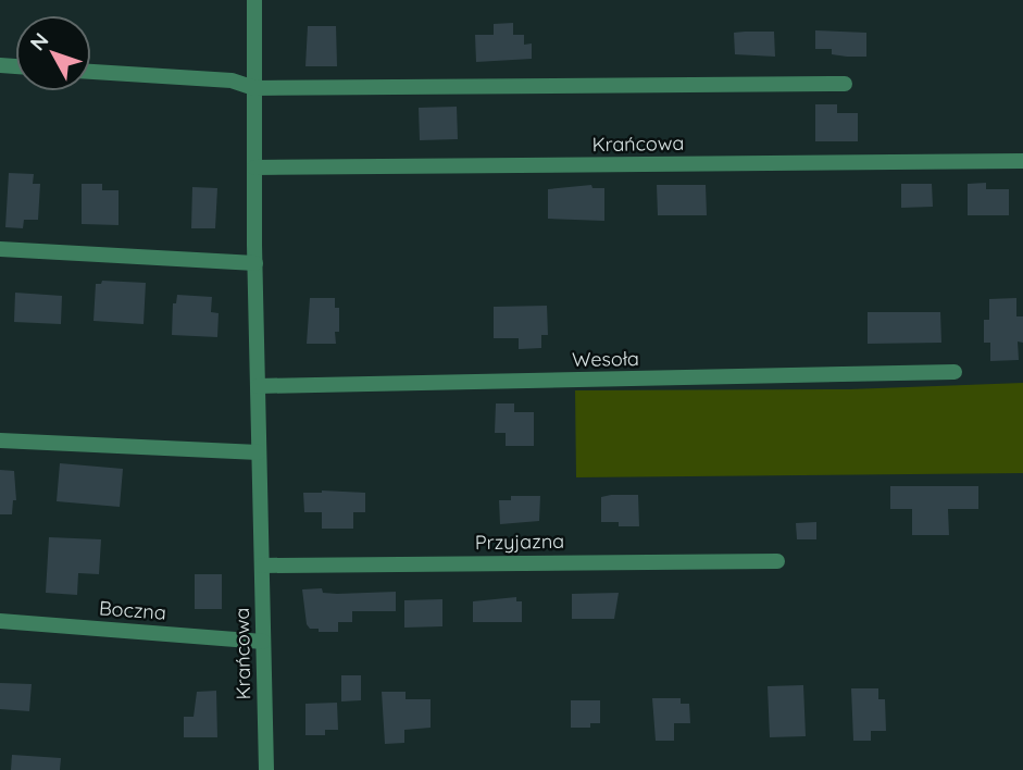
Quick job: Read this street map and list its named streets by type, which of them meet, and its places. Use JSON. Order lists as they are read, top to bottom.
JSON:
{
  "streets": {
    "street": [
      "Krańcowa",
      "Wesoła",
      "Przyjazna",
      "Boczna"
    ]
  },
  "crossings": [
    ["Krańcowa", "Wesoła"],
    ["Krańcowa", "Przyjazna"],
    ["Krańcowa", "Boczna"]
  ],
  "north": "top left"
}
